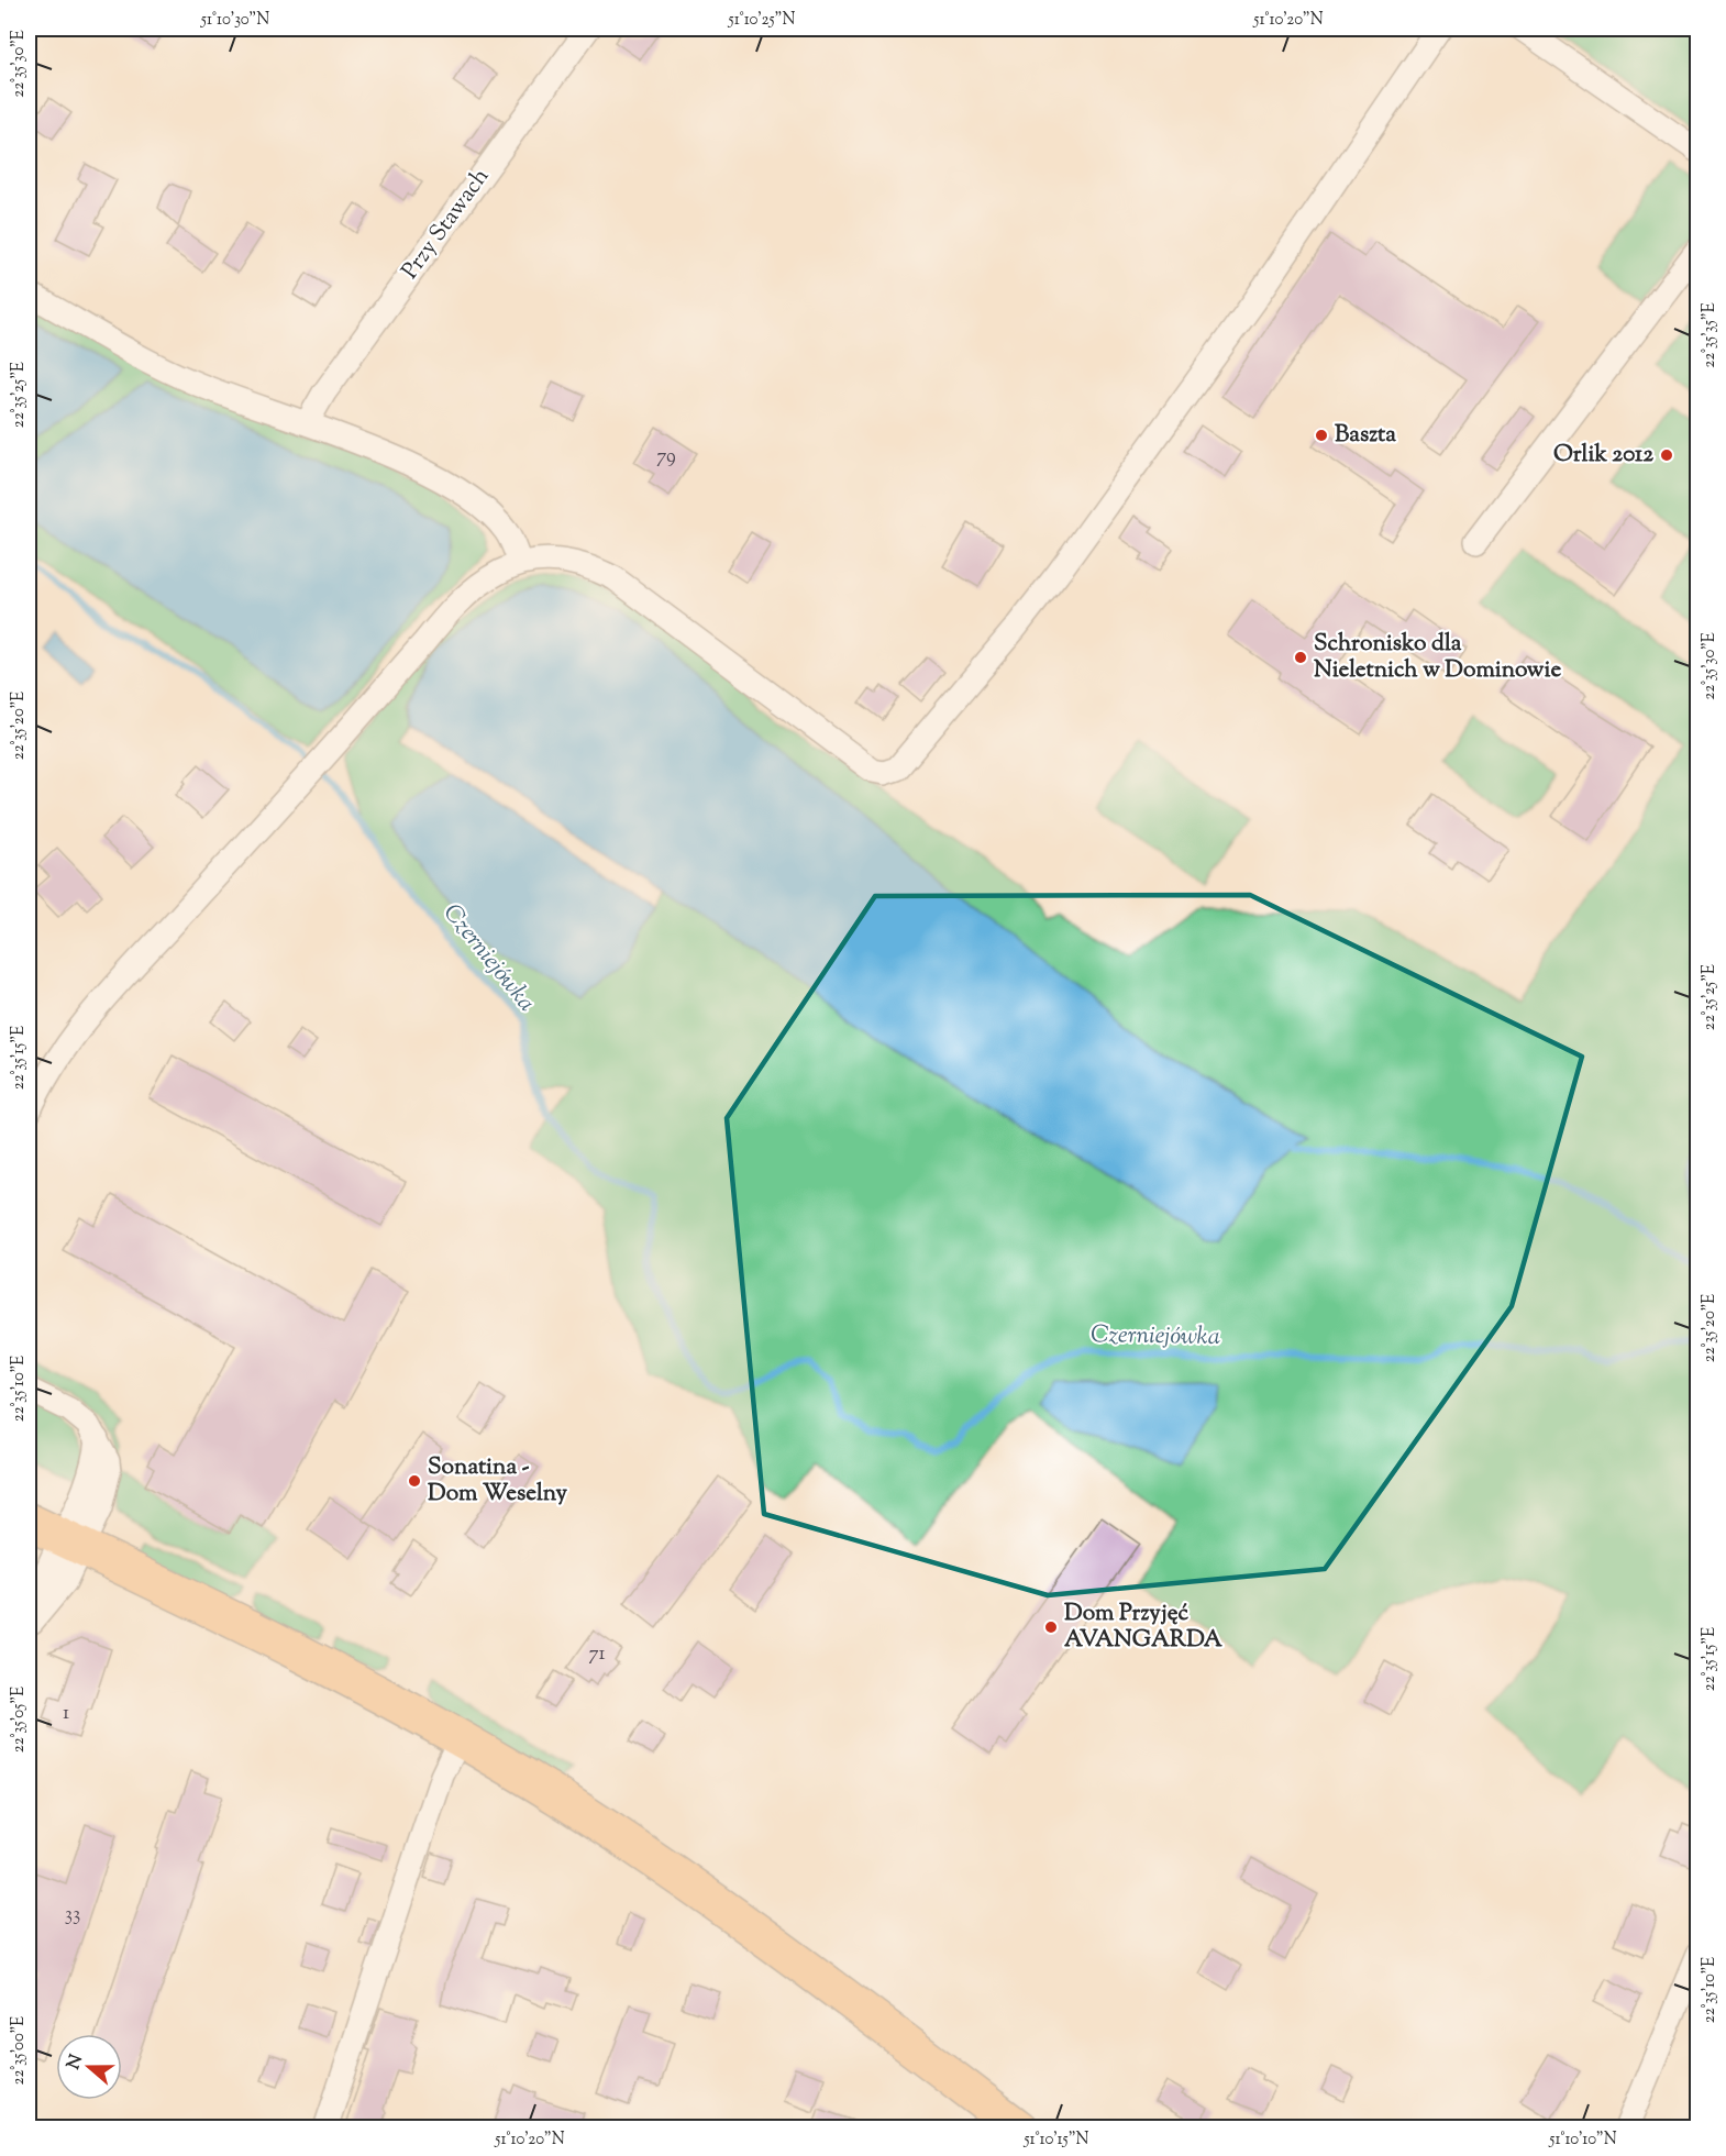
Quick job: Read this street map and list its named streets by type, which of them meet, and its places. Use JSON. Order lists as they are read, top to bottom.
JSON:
{
  "streets": {
    "street": ["Przy Stawach"]
  },
  "water": ["Czerniejówka"],
  "places": [
    "Baszta",
    "Orlik 2012",
    "Schronisko dla Nieletnich w Dominowie",
    "Sonatina - Dom Weselny",
    "Dom Przyjęć AVANGARDA"
  ],
  "house_numbers": [
    "79",
    "71",
    "1",
    "33"
  ],
  "north": "left",
  "coordinates": [
    "51°10'30\"N",
    "51°10'25\"N",
    "51°10'20\"N",
    "22°35'30\"E",
    "22°35'35\"E",
    "22°35'25\"E",
    "22°35'20\"E",
    "22°35'15\"E",
    "22°35'10\"E",
    "22°35'05\"E",
    "22°35'00\"E",
    "51°10'15\"N",
    "51°10'10\"N"
  ]
}
